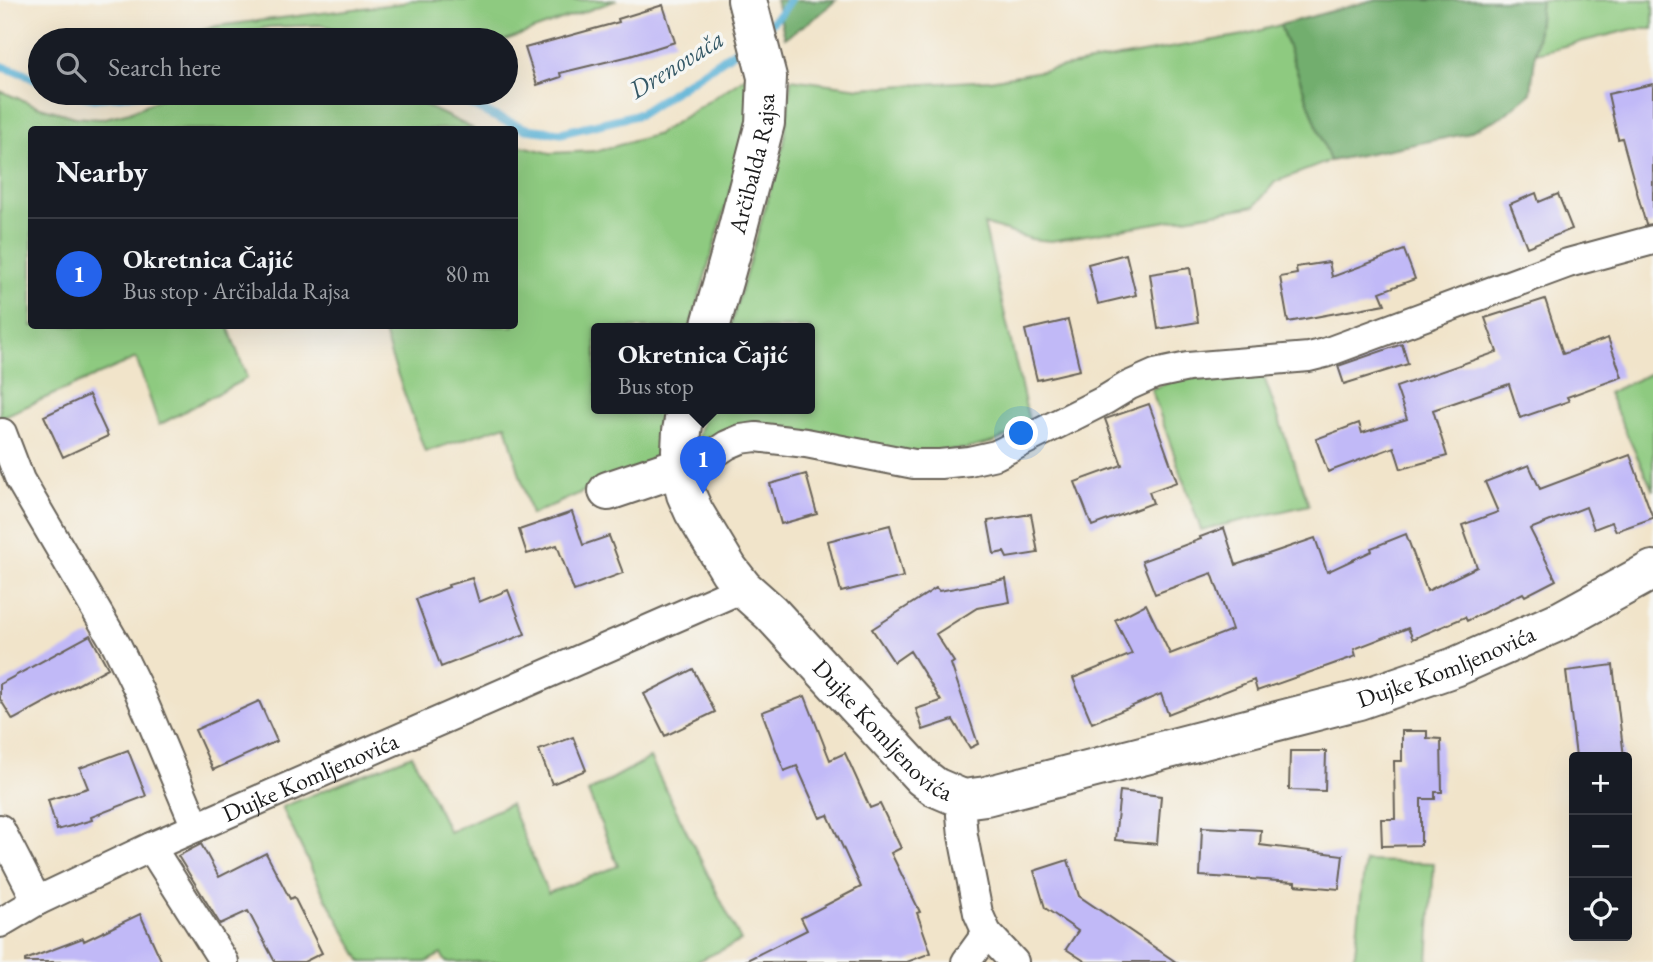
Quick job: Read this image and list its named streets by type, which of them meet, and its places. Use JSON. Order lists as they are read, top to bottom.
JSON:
{
  "streets": {
    "street": ["Arčibalda Rajsa", "Dujke Komljenovića"]
  },
  "water": ["Drenovača"],
  "page": {
    "search": "Search here",
    "heading": "Nearby",
    "list": [
      {
        "mark": "1",
        "name": "Okretnica Čajić",
        "note": "Bus stop · Arčibalda Rajsa",
        "value": "80 m"
      }
    ],
    "popup": ["Okretnica Čajić", "Bus stop"],
    "pins": "1",
    "map_buttons": ["+", "−"]
  }
}
